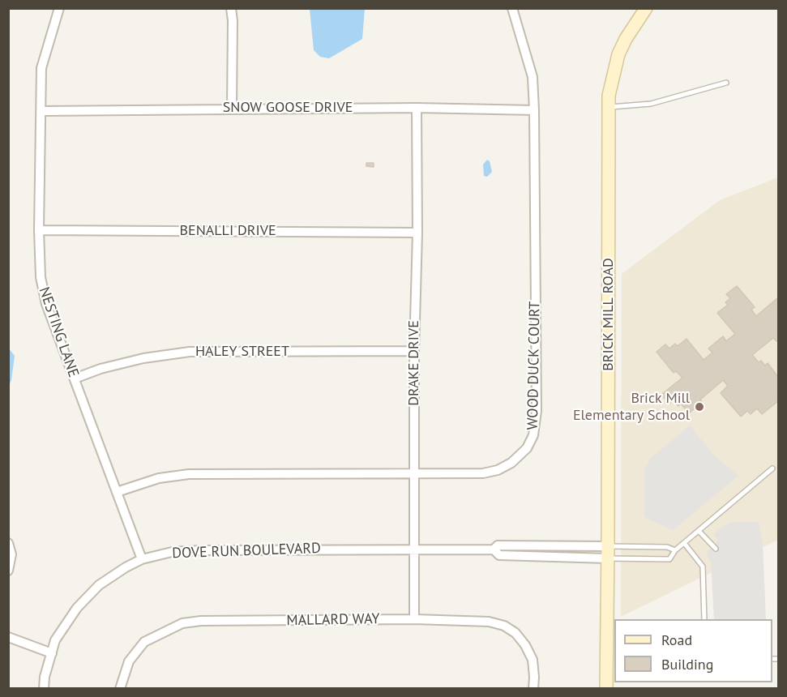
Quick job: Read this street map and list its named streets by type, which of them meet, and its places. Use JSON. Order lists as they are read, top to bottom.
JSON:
{
  "streets": {
    "street": [
      "SNOW GOOSE DRIVE",
      "BENALLI DRIVE",
      "BRICK MILL ROAD",
      "NESTING LANE",
      "HALEY STREET",
      "DRAKE DRIVE",
      "WOOD DUCK COURT",
      "DOVE RUN BOULEVARD",
      "MALLARD WAY"
    ]
  },
  "crossings": [
    ["SNOW GOOSE DRIVE", "NESTING LANE"],
    ["SNOW GOOSE DRIVE", "DRAKE DRIVE"],
    ["SNOW GOOSE DRIVE", "WOOD DUCK COURT"],
    ["BENALLI DRIVE", "NESTING LANE"],
    ["BENALLI DRIVE", "DRAKE DRIVE"],
    ["BRICK MILL ROAD", "DOVE RUN BOULEVARD"],
    ["NESTING LANE", "HALEY STREET"],
    ["NESTING LANE", "WOOD DUCK COURT"],
    ["NESTING LANE", "DOVE RUN BOULEVARD"],
    ["HALEY STREET", "DRAKE DRIVE"],
    ["DRAKE DRIVE", "WOOD DUCK COURT"],
    ["DRAKE DRIVE", "DOVE RUN BOULEVARD"],
    ["DRAKE DRIVE", "MALLARD WAY"]
  ],
  "places": ["Brick Mill Elementary School"],
  "legend": ["Road", "Building"]
}
